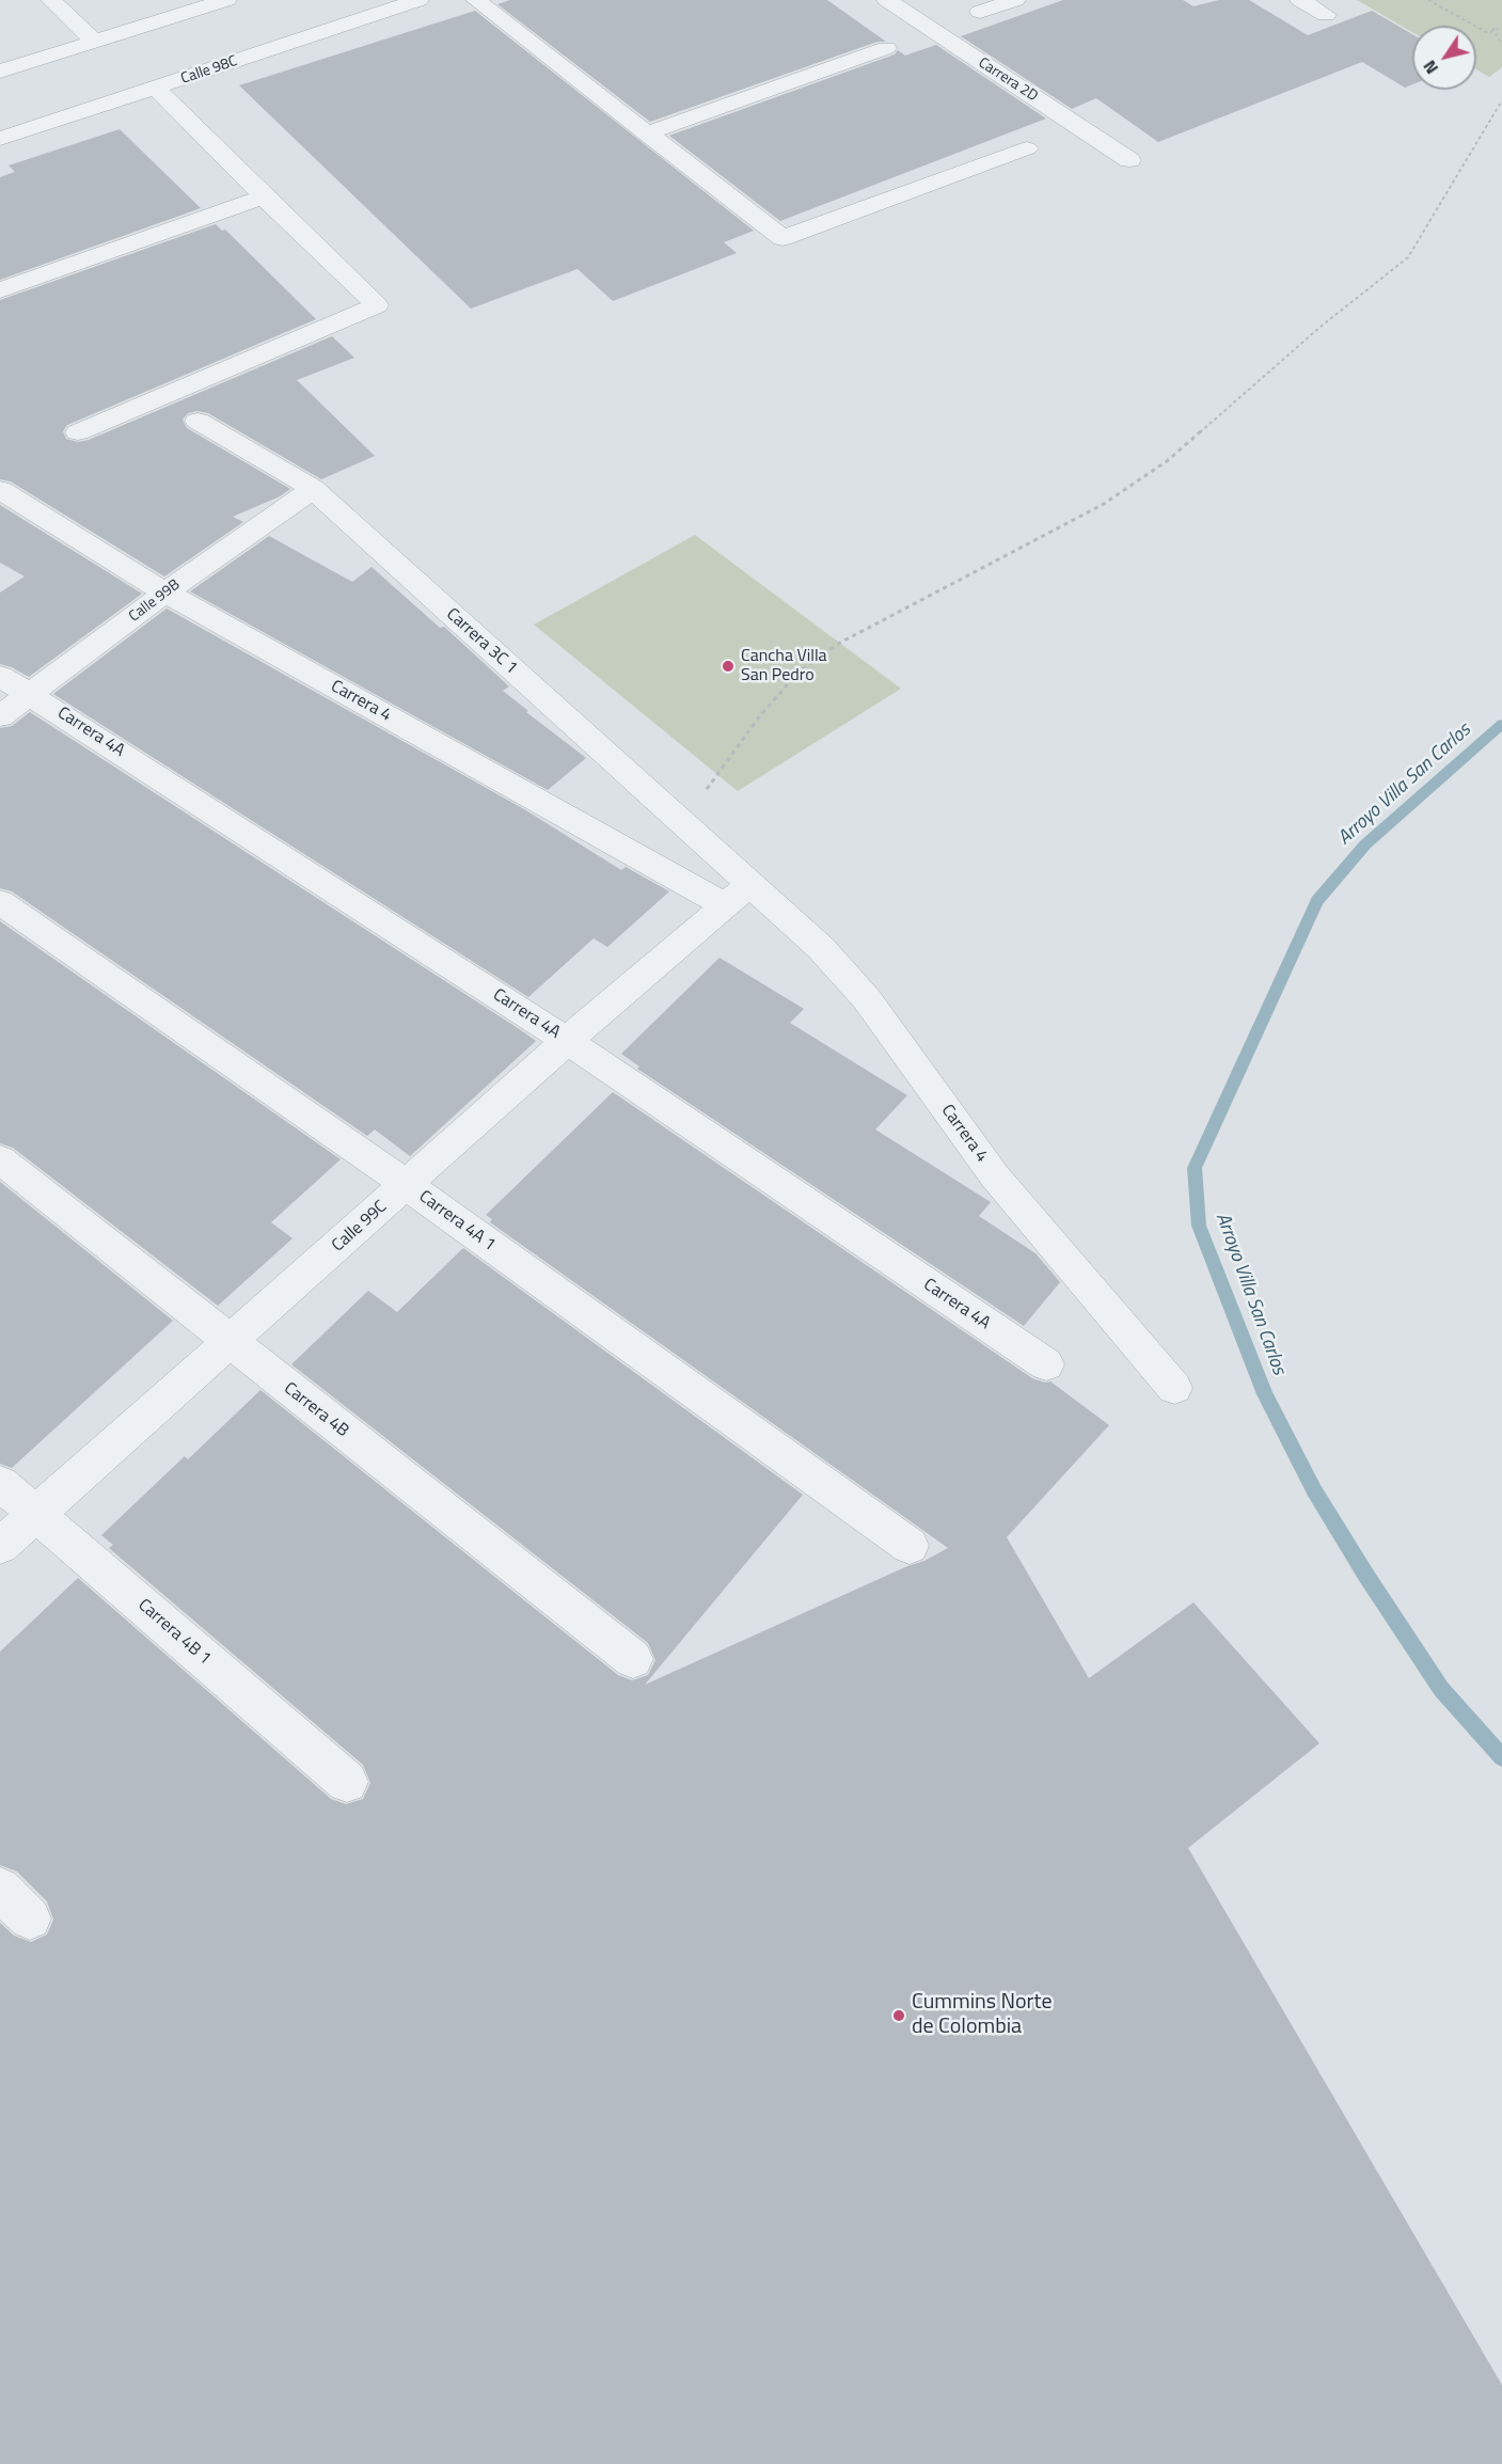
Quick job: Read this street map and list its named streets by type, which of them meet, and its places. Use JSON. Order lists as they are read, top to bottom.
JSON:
{
  "streets": {
    "street": [
      "Calle 98C",
      "Carrera 2D",
      "Calle 99B",
      "Carrera 3C 1",
      "Carrera 4",
      "Carrera 4A",
      "Carrera 4A 1",
      "Calle 99C",
      "Carrera 4B",
      "Carrera 4B 1"
    ]
  },
  "crossings": [
    ["Calle 99B", "Carrera 3C 1"],
    ["Calle 99B", "Carrera 4"],
    ["Calle 99B", "Carrera 4A"],
    ["Carrera 3C 1", "Carrera 4"],
    ["Carrera 3C 1", "Calle 99C"],
    ["Carrera 4", "Calle 99C"],
    ["Carrera 4A", "Calle 99C"],
    ["Carrera 4A 1", "Calle 99C"],
    ["Calle 99C", "Carrera 4B"],
    ["Calle 99C", "Carrera 4B 1"]
  ],
  "water": ["Arroyo Villa San Carlos"],
  "places": ["Cancha Villa San Pedro", "Cummins Norte de Colombia"],
  "north": "bottom left"
}
